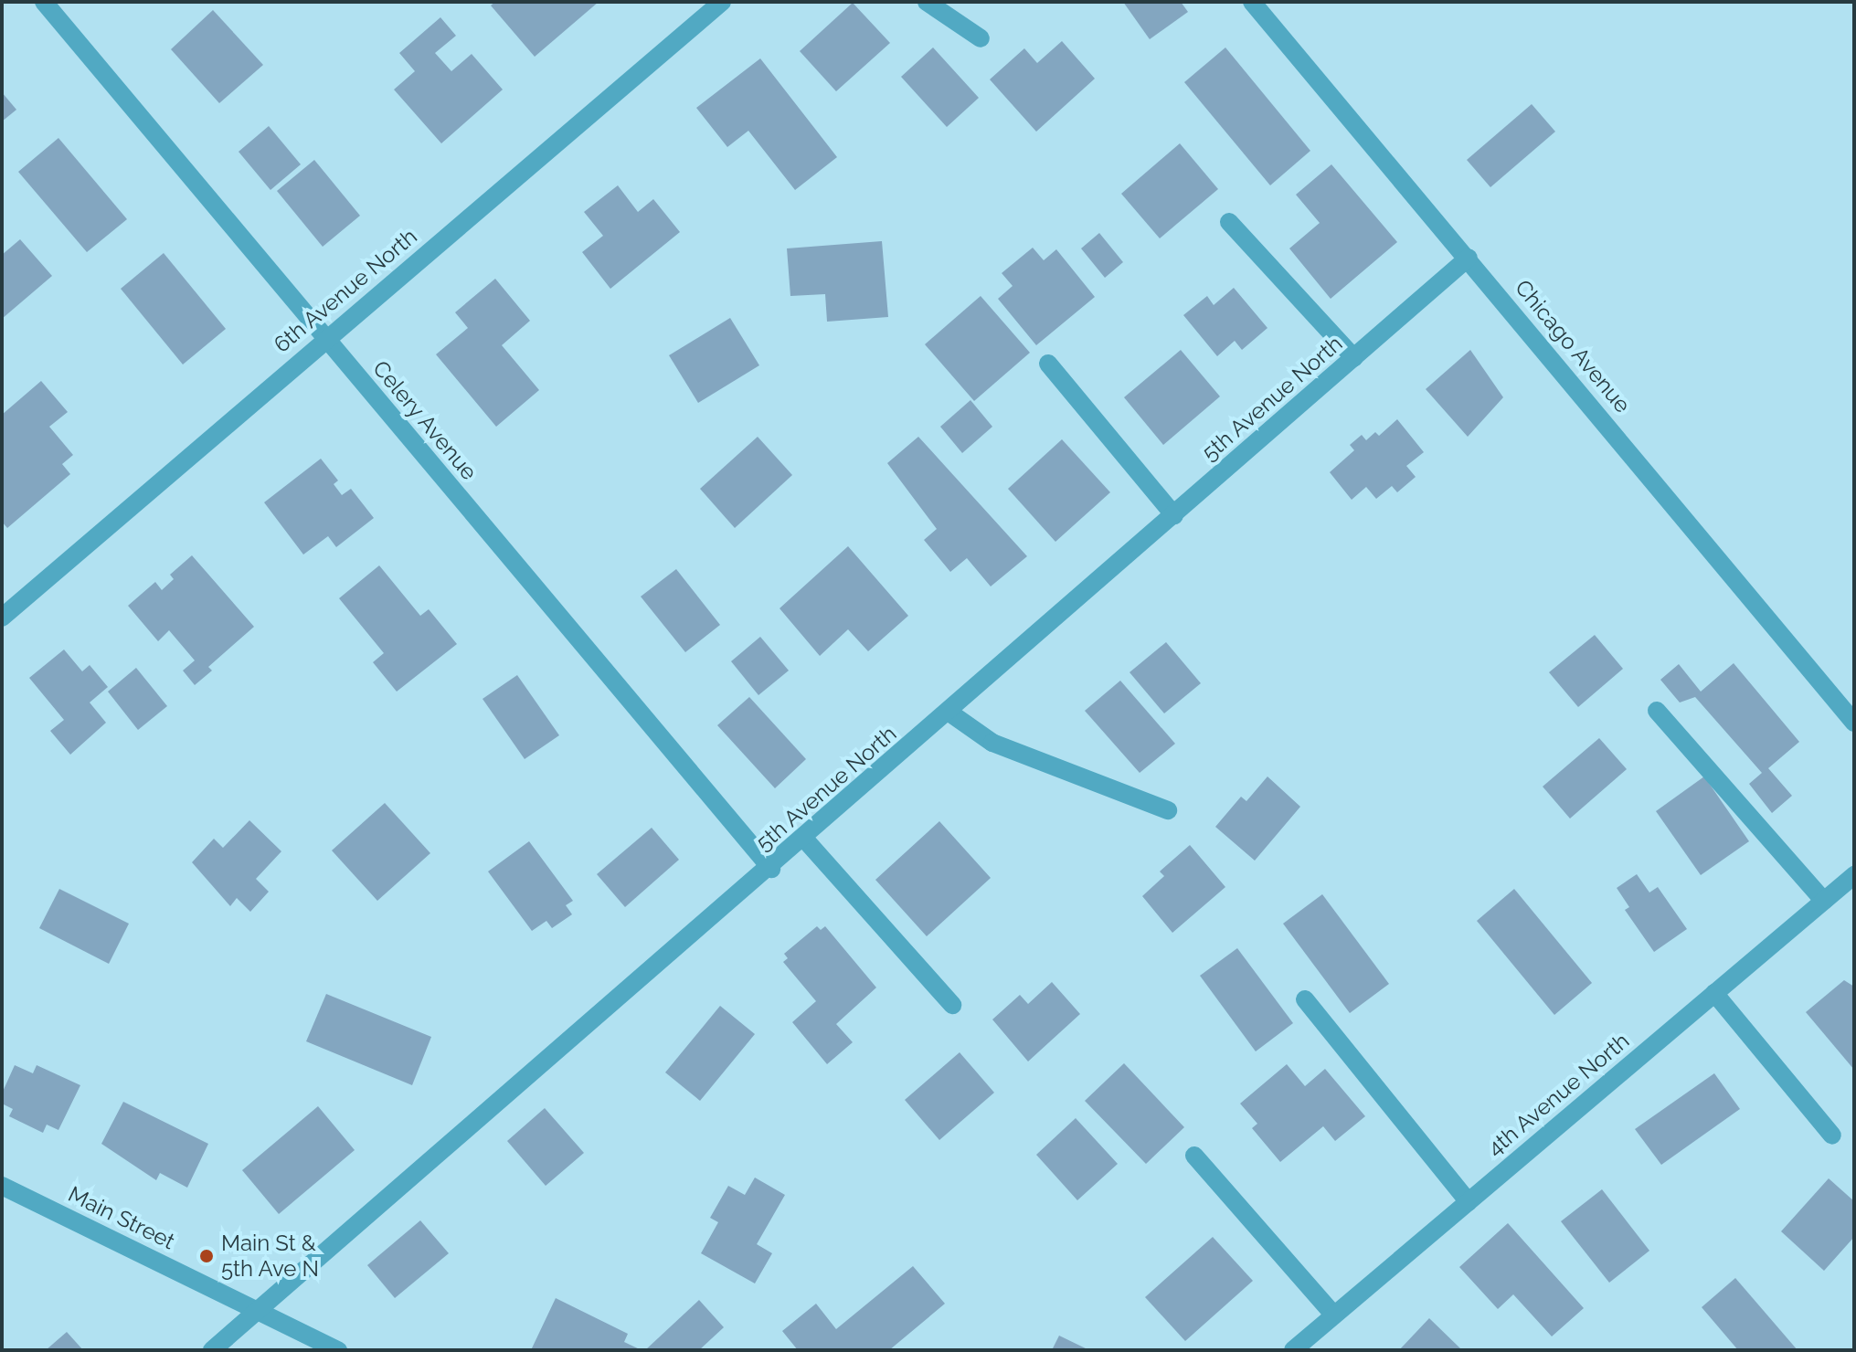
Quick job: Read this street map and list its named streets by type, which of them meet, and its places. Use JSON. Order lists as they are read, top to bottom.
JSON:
{
  "streets": {
    "street": [
      "6th Avenue North",
      "Chicago Avenue",
      "5th Avenue North",
      "Celery Avenue",
      "4th Avenue North",
      "Main Street"
    ]
  },
  "crossings": [
    ["6th Avenue North", "Celery Avenue"],
    ["Chicago Avenue", "5th Avenue North"],
    ["5th Avenue North", "Celery Avenue"],
    ["5th Avenue North", "Main Street"]
  ],
  "places": ["Main St & 5th Ave N"]
}
